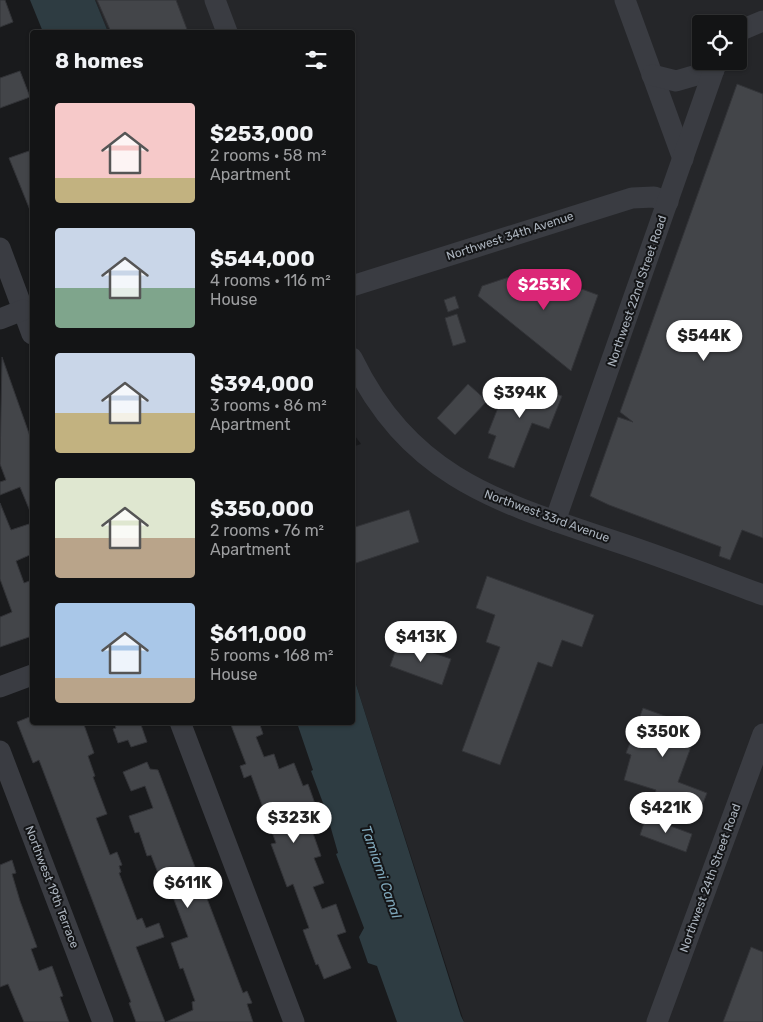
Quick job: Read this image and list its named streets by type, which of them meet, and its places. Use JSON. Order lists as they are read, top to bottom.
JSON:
{
  "streets": {
    "street": [
      "Northwest 34th Avenue",
      "Northwest 22nd Street Road",
      "Northwest 33rd Avenue",
      "Northwest 24th Street Road",
      "Northwest 19th Terrace"
    ]
  },
  "crossings": [
    ["Northwest 34th Avenue", "Northwest 22nd Street Road"],
    ["Northwest 22nd Street Road", "Northwest 33rd Avenue"]
  ],
  "water": ["Tamiami Canal"],
  "page": {
    "heading": "8 homes",
    "list": [
      {
        "name": "$253,000",
        "note": "2 rooms · 58 m² · Apartment"
      },
      {
        "name": "$544,000",
        "note": "4 rooms · 116 m² · House"
      },
      {
        "name": "$394,000",
        "note": "3 rooms · 86 m² · Apartment"
      },
      {
        "name": "$350,000",
        "note": "2 rooms · 76 m² · Apartment"
      },
      {
        "name": "$611,000",
        "note": "5 rooms · 168 m² · House"
      }
    ],
    "price": [
      "$253K",
      "$544K",
      "$394K",
      "$413K",
      "$350K",
      "$421K",
      "$323K",
      "$611K"
    ]
  }
}
